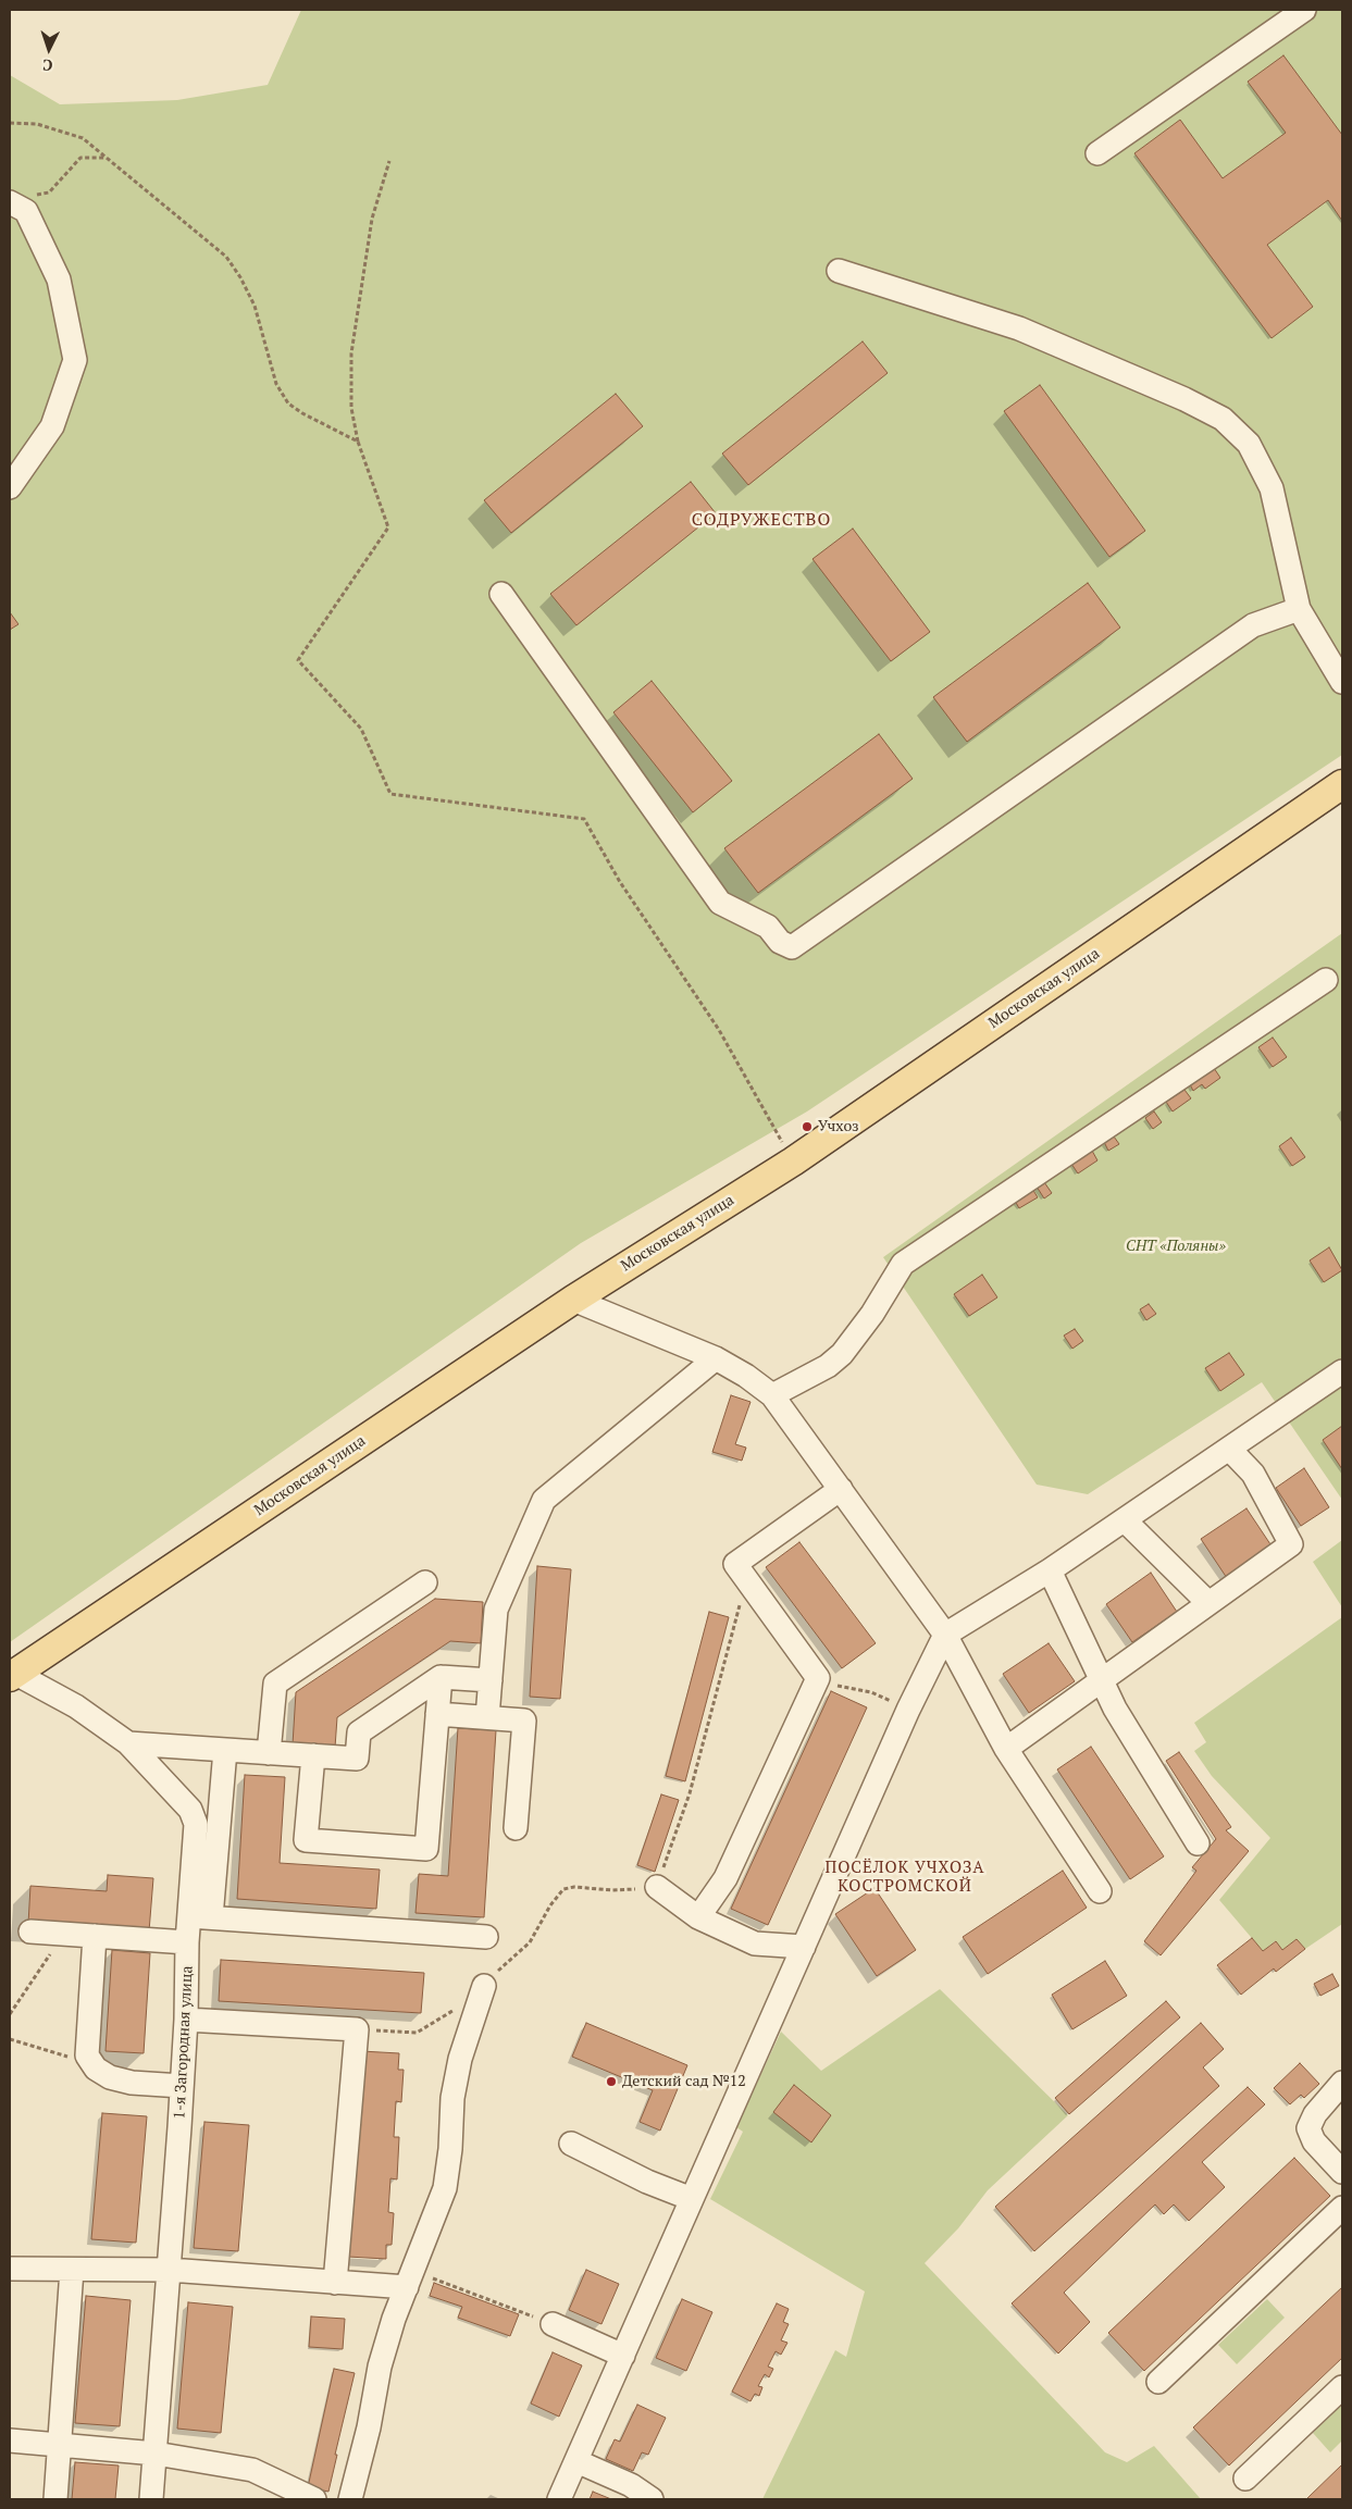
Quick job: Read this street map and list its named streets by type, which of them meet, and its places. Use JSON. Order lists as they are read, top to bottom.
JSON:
{
  "streets": {
    "main road": ["Московская улица"],
    "street": ["1-я Загородная улица"]
  },
  "crossings": [
    ["Московская улица", "1-я Загородная улица"]
  ],
  "districts": ["СОДРУЖЕСТВО", "ПОСЁЛОК УЧХОЗА КОСТРОМСКОЙ"],
  "parks": ["СНТ «Поляны»"],
  "places": ["Учхоз", "Детский сад №12"],
  "north": "bottom"
}
